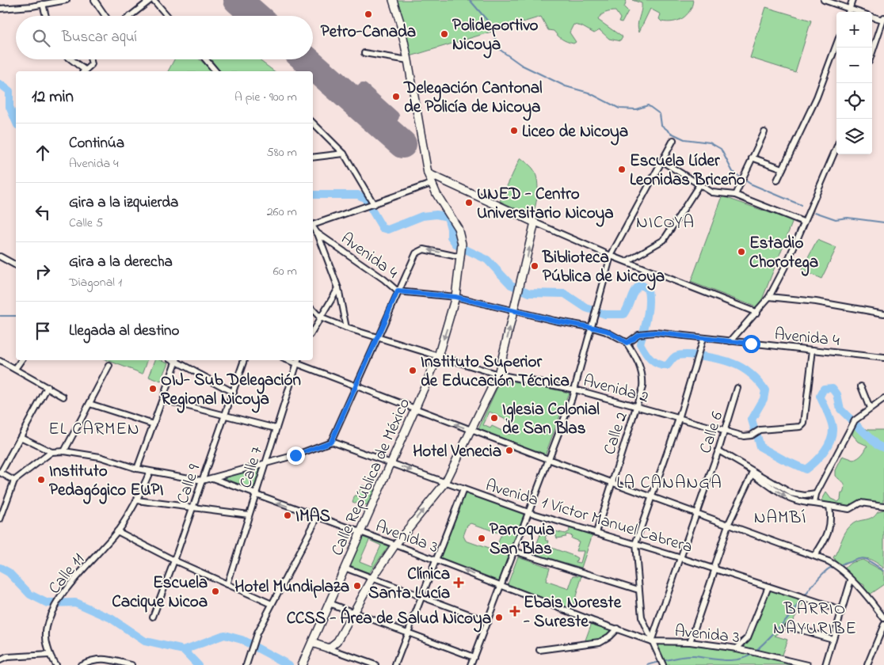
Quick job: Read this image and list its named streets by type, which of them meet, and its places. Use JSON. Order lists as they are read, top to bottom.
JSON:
{
  "streets": {
    "main road": ["Calle República de México"],
    "street": [
      "Avenida 4",
      "Avenida 2",
      "Calle 6",
      "Calle 2",
      "Calle 7",
      "Calle 9",
      "Avenida 1 Víctor Manuel Cabrera",
      "Avenida 3",
      "Calle 11"
    ]
  },
  "crossings": [
    ["Avenida 4", "Avenida 2"],
    ["Avenida 4", "Calle 2"],
    ["Avenida 4", "Calle República de México"],
    ["Avenida 2", "Calle 6"],
    ["Avenida 2", "Calle 2"],
    ["Avenida 2", "Calle República de México"],
    ["Calle 6", "Avenida 1 Víctor Manuel Cabrera"],
    ["Calle 6", "Avenida 3"],
    ["Calle 2", "Avenida 1 Víctor Manuel Cabrera"],
    ["Calle 7", "Avenida 3"],
    ["Calle República de México", "Avenida 1 Víctor Manuel Cabrera"],
    ["Calle República de México", "Avenida 3"]
  ],
  "districts": [
    "NICOYA",
    "EL CARMEN",
    "LA CANANGA",
    "NAMBÍ",
    "BARRIO NAYURIBE"
  ],
  "places": {
    "other": [
      "Petro-Canada",
      "Polideportivo Nicoya",
      "Delegación Cantonal de Policía de Nicoya",
      "Liceo de Nicoya",
      "Escuela Líder Leonidas Briceño",
      "UNED - Centro Universitario Nicoya",
      "Estadio Chorotega",
      "Biblioteca Pública de Nicoya",
      "Instituto Superior de Educación Técnica",
      "OIJ- Sub Delegación Regional Nicoya",
      "Iglesia Colonial de San Blas",
      "Hotel Venecia",
      "Instituto Pedagógico EUPI",
      "IMAS",
      "Parroquia San Blas",
      "Hotel Mundiplaza",
      "Escuela Cacique Nicoa",
      "CCSS - Área de Salud Nicoya"
    ],
    "health": ["Clínica Santa Lucía", "Ebais Noreste - Sureste"]
  },
  "page": {
    "map_buttons": ["+", "−"],
    "search": "Buscar aquí",
    "heading": ["12 min", "A pie · 900 m"],
    "list": [
      ["Continúa", "Avenida 4", "580 m"],
      ["Gira a la izquierda", "Calle 5", "260 m"],
      ["Gira a la derecha", "Diagonal 1", "60 m"],
      "Llegada al destino"
    ]
  }
}
